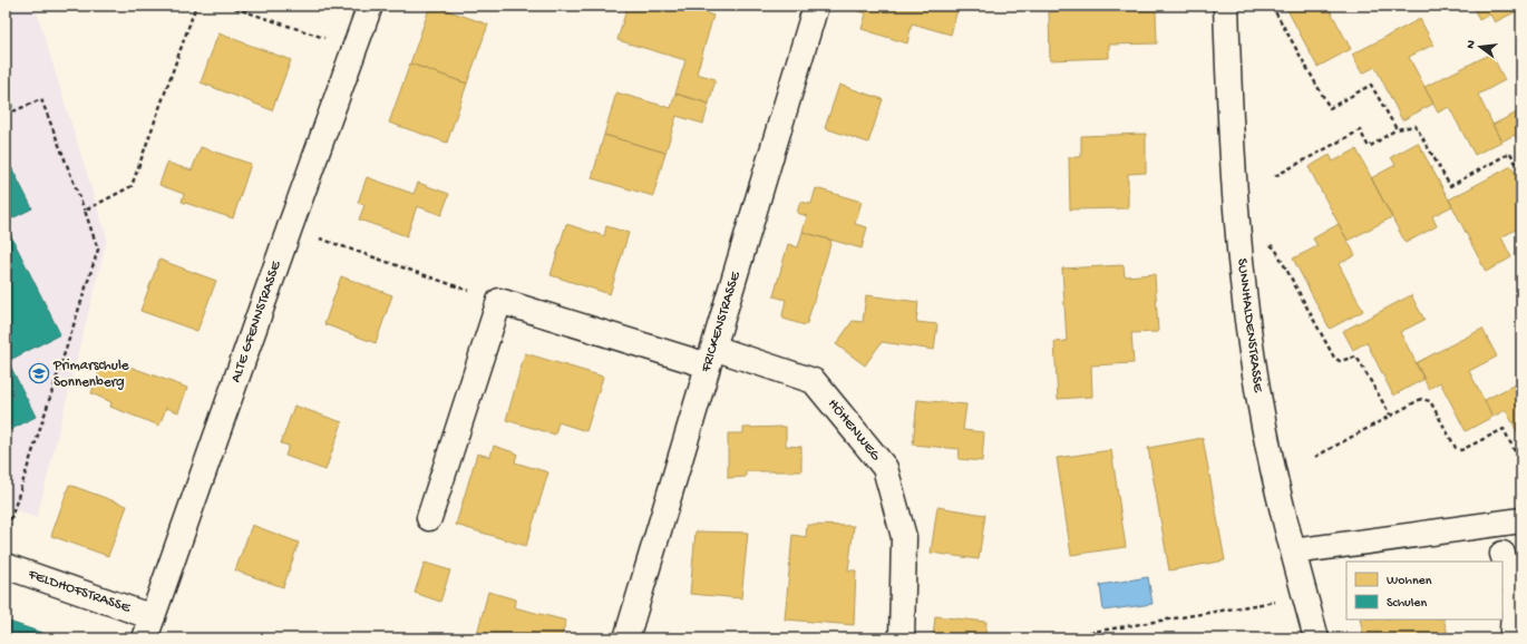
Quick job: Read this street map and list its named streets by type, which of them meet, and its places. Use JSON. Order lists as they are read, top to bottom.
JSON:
{
  "streets": {
    "street": [
      "ALTE GFENNSTRASSE",
      "FRICKENSTRASSE",
      "SUNNHALDENSTRASSE",
      "HÖHENWEG",
      "FELDHOFSTRASSE"
    ]
  },
  "crossings": [
    ["ALTE GFENNSTRASSE", "FELDHOFSTRASSE"],
    ["FRICKENSTRASSE", "HÖHENWEG"]
  ],
  "places": {
    "school or university": ["Primarschule Sonnenberg"]
  },
  "legend": ["Wohnen", "Schulen"],
  "north": "left"
}
